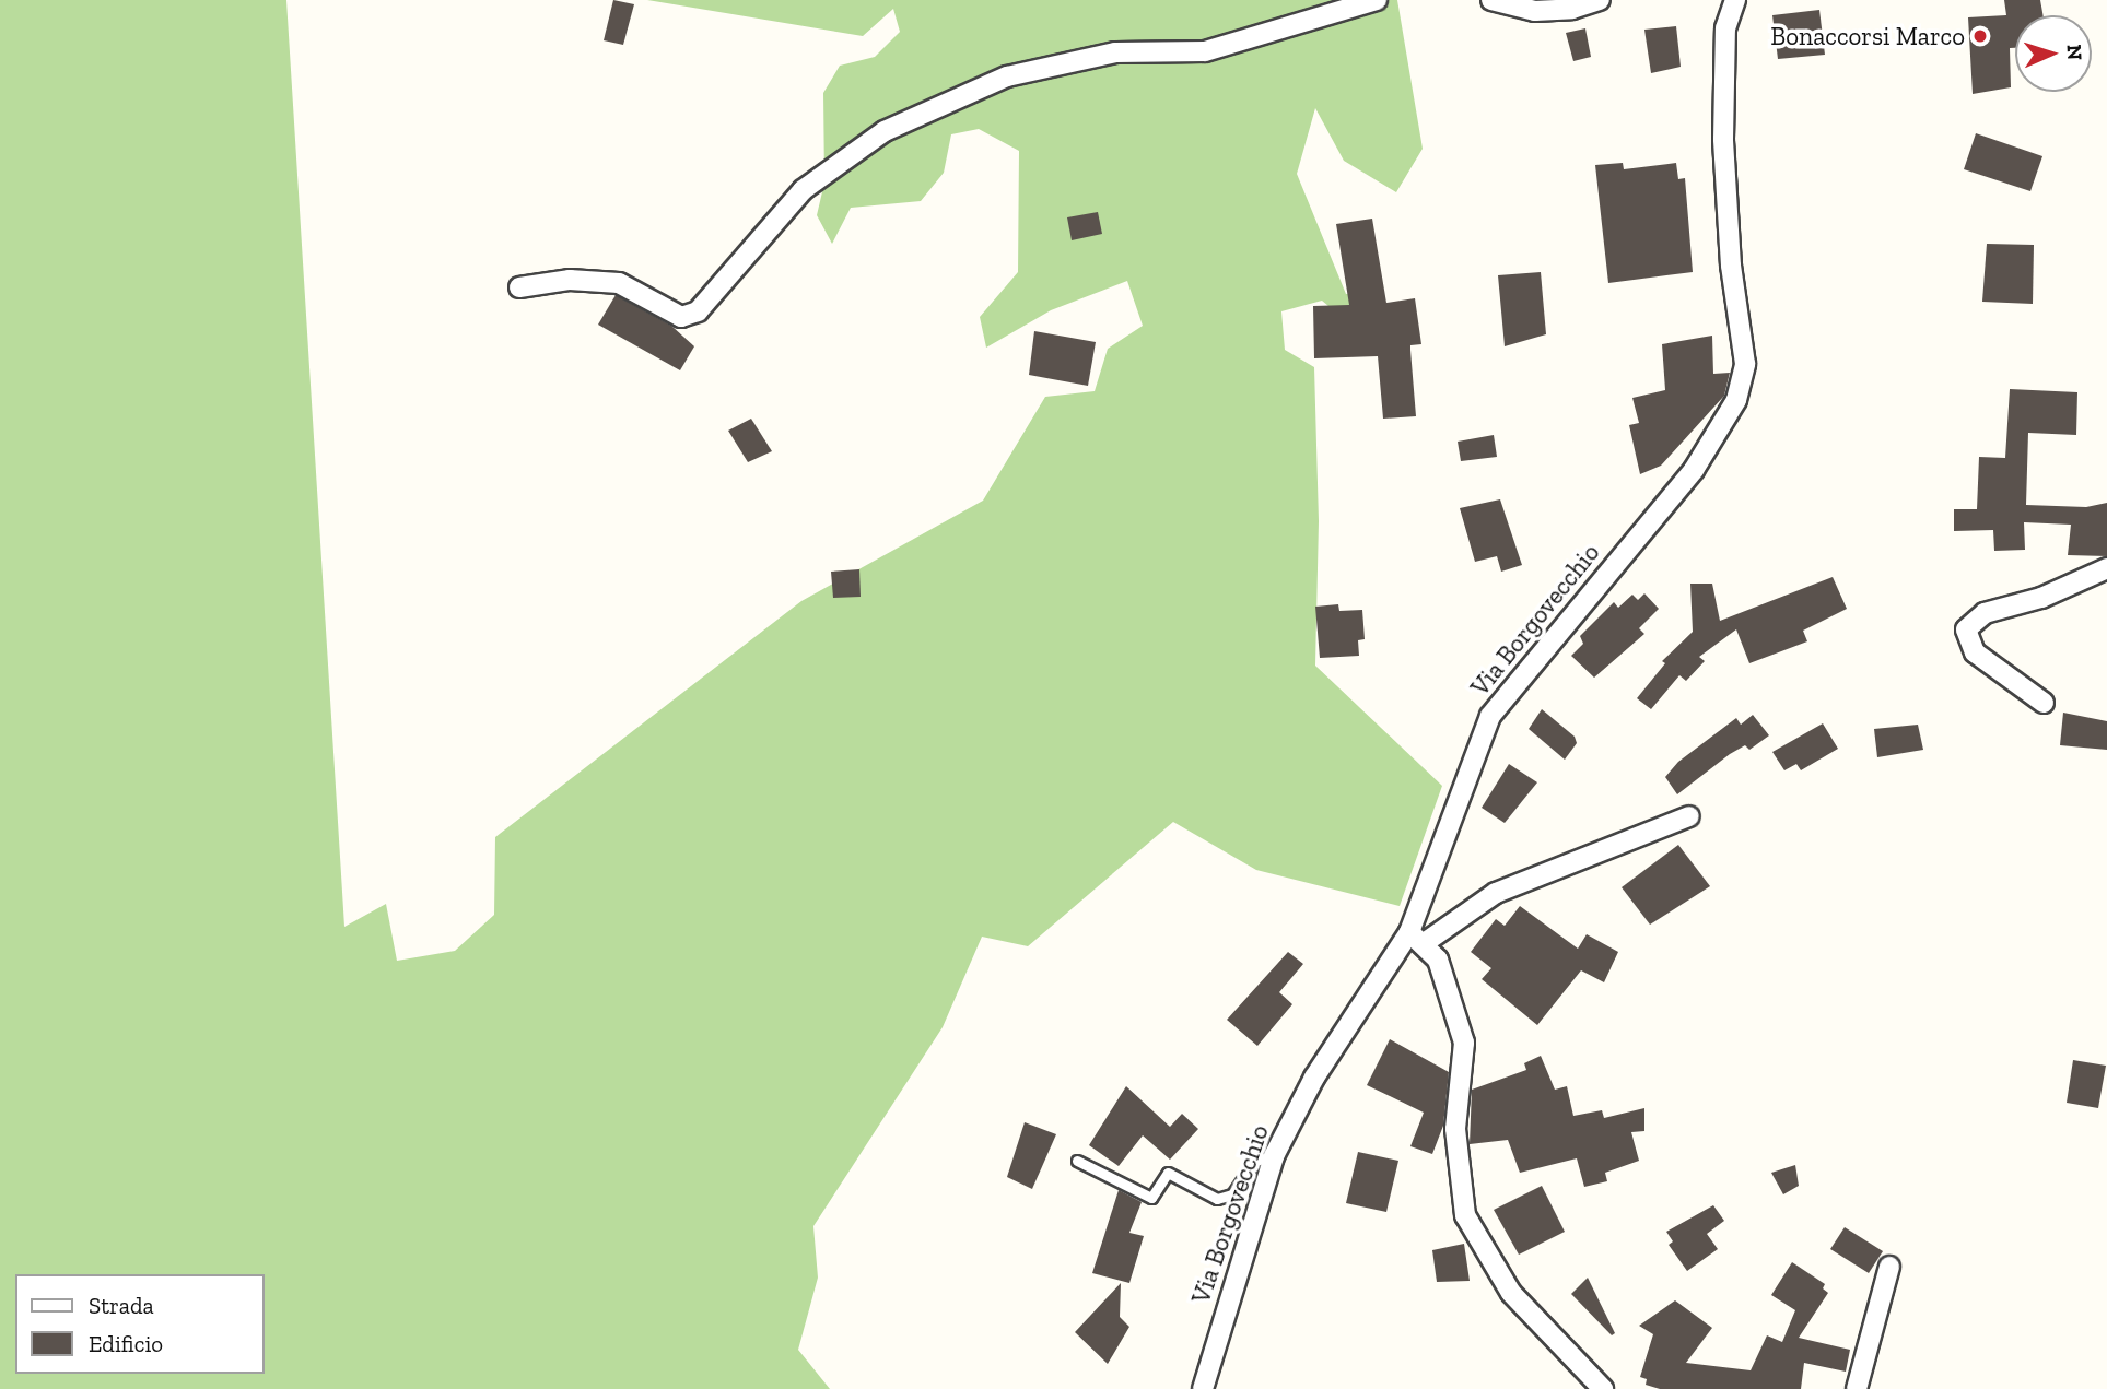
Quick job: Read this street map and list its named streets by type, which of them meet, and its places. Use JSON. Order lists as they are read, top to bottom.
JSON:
{
  "streets": {
    "street": ["Via Borgovecchio"]
  },
  "places": ["Bonaccorsi Marco"],
  "legend": ["Strada", "Edificio"],
  "north": "right"
}
